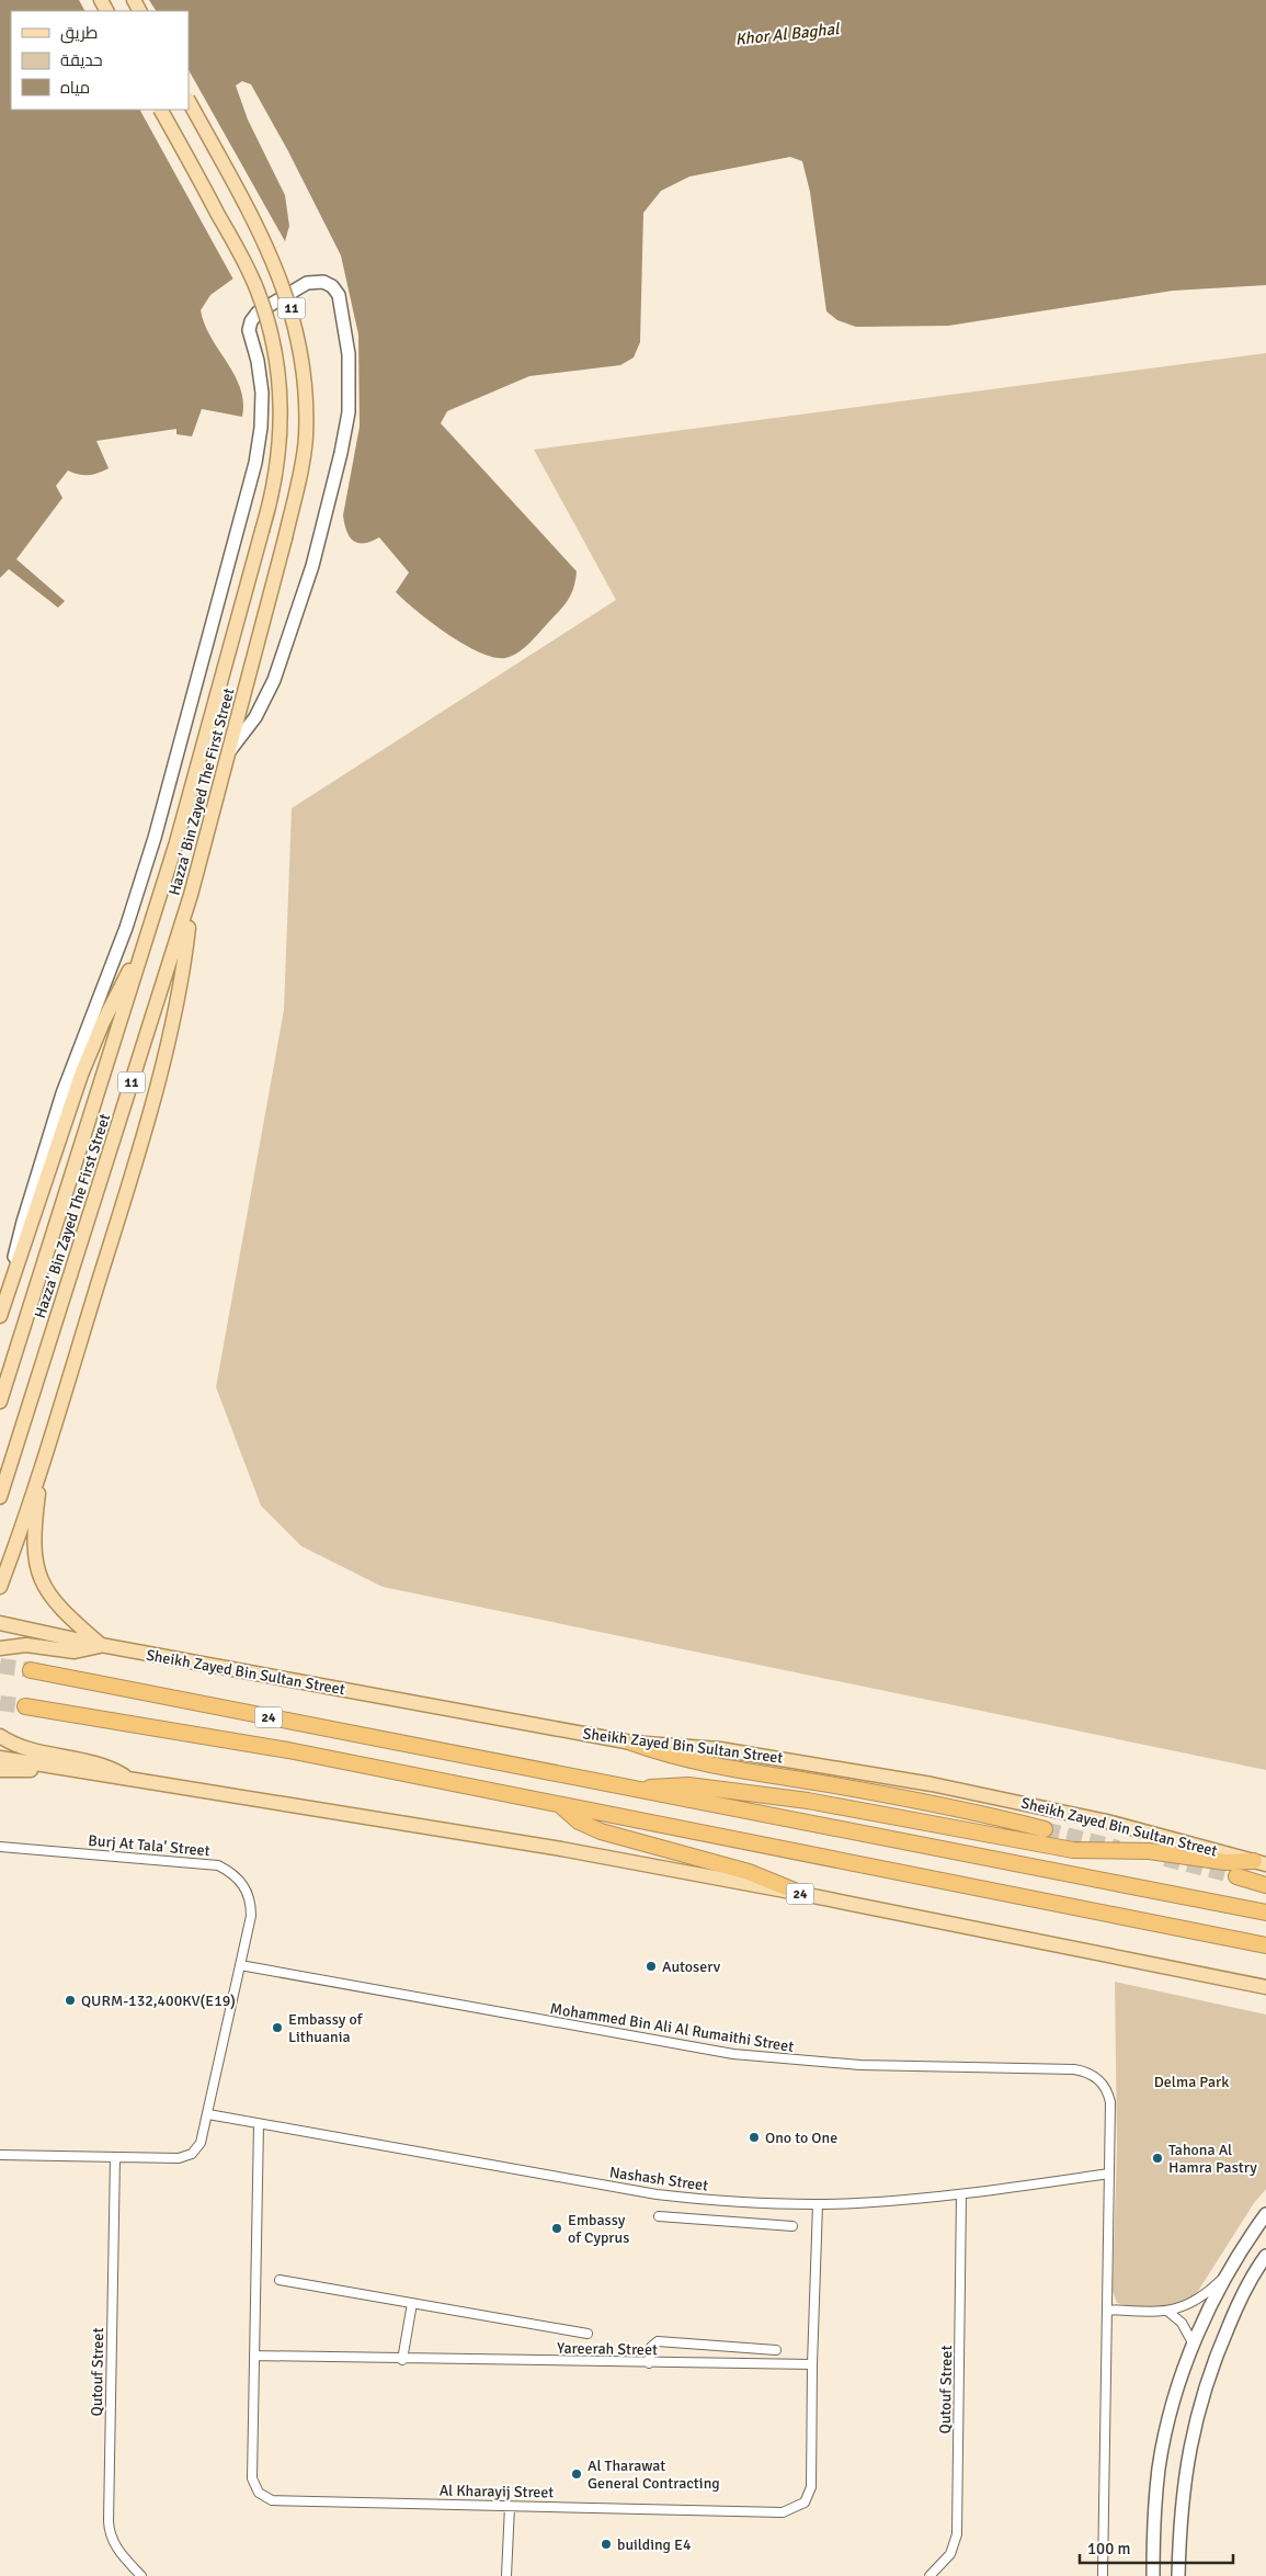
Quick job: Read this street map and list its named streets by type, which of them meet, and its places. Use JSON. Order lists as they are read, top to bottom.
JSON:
{
  "streets": {
    "highway": ["24"],
    "main road": ["11", "Hazza' Bin Zayed The First Street", "Sheikh Zayed Bin Sultan Street"],
    "street": [
      "Burj At Tala' Street",
      "Mohammed Bin Ali Al Rumaithi Street",
      "Nashash Street",
      "Yareerah Street",
      "Qutouf Street",
      "Al Kharayij Street"
    ]
  },
  "crossings": [
    ["Burj At Tala' Street", "Mohammed Bin Ali Al Rumaithi Street"],
    ["Burj At Tala' Street", "Nashash Street"],
    ["Burj At Tala' Street", "Qutouf Street"],
    ["Mohammed Bin Ali Al Rumaithi Street", "Nashash Street"],
    ["Nashash Street", "Qutouf Street"],
    ["Nashash Street", "Al Kharayij Street"],
    ["Yareerah Street", "Al Kharayij Street"]
  ],
  "water": ["Khor Al Baghal"],
  "parks": ["Delma Park"],
  "places": [
    "Autoserv",
    "QURM-132,400KV(E19)",
    "Embassy of Lithuania",
    "Ono to One",
    "Tahona Al Hamra Pastry",
    "Embassy of Cyprus",
    "Al Tharawat General Contracting",
    "building E4"
  ],
  "legend": ["طريق", "حديقة", "مياه"],
  "scale_bar": "100 m"
}
